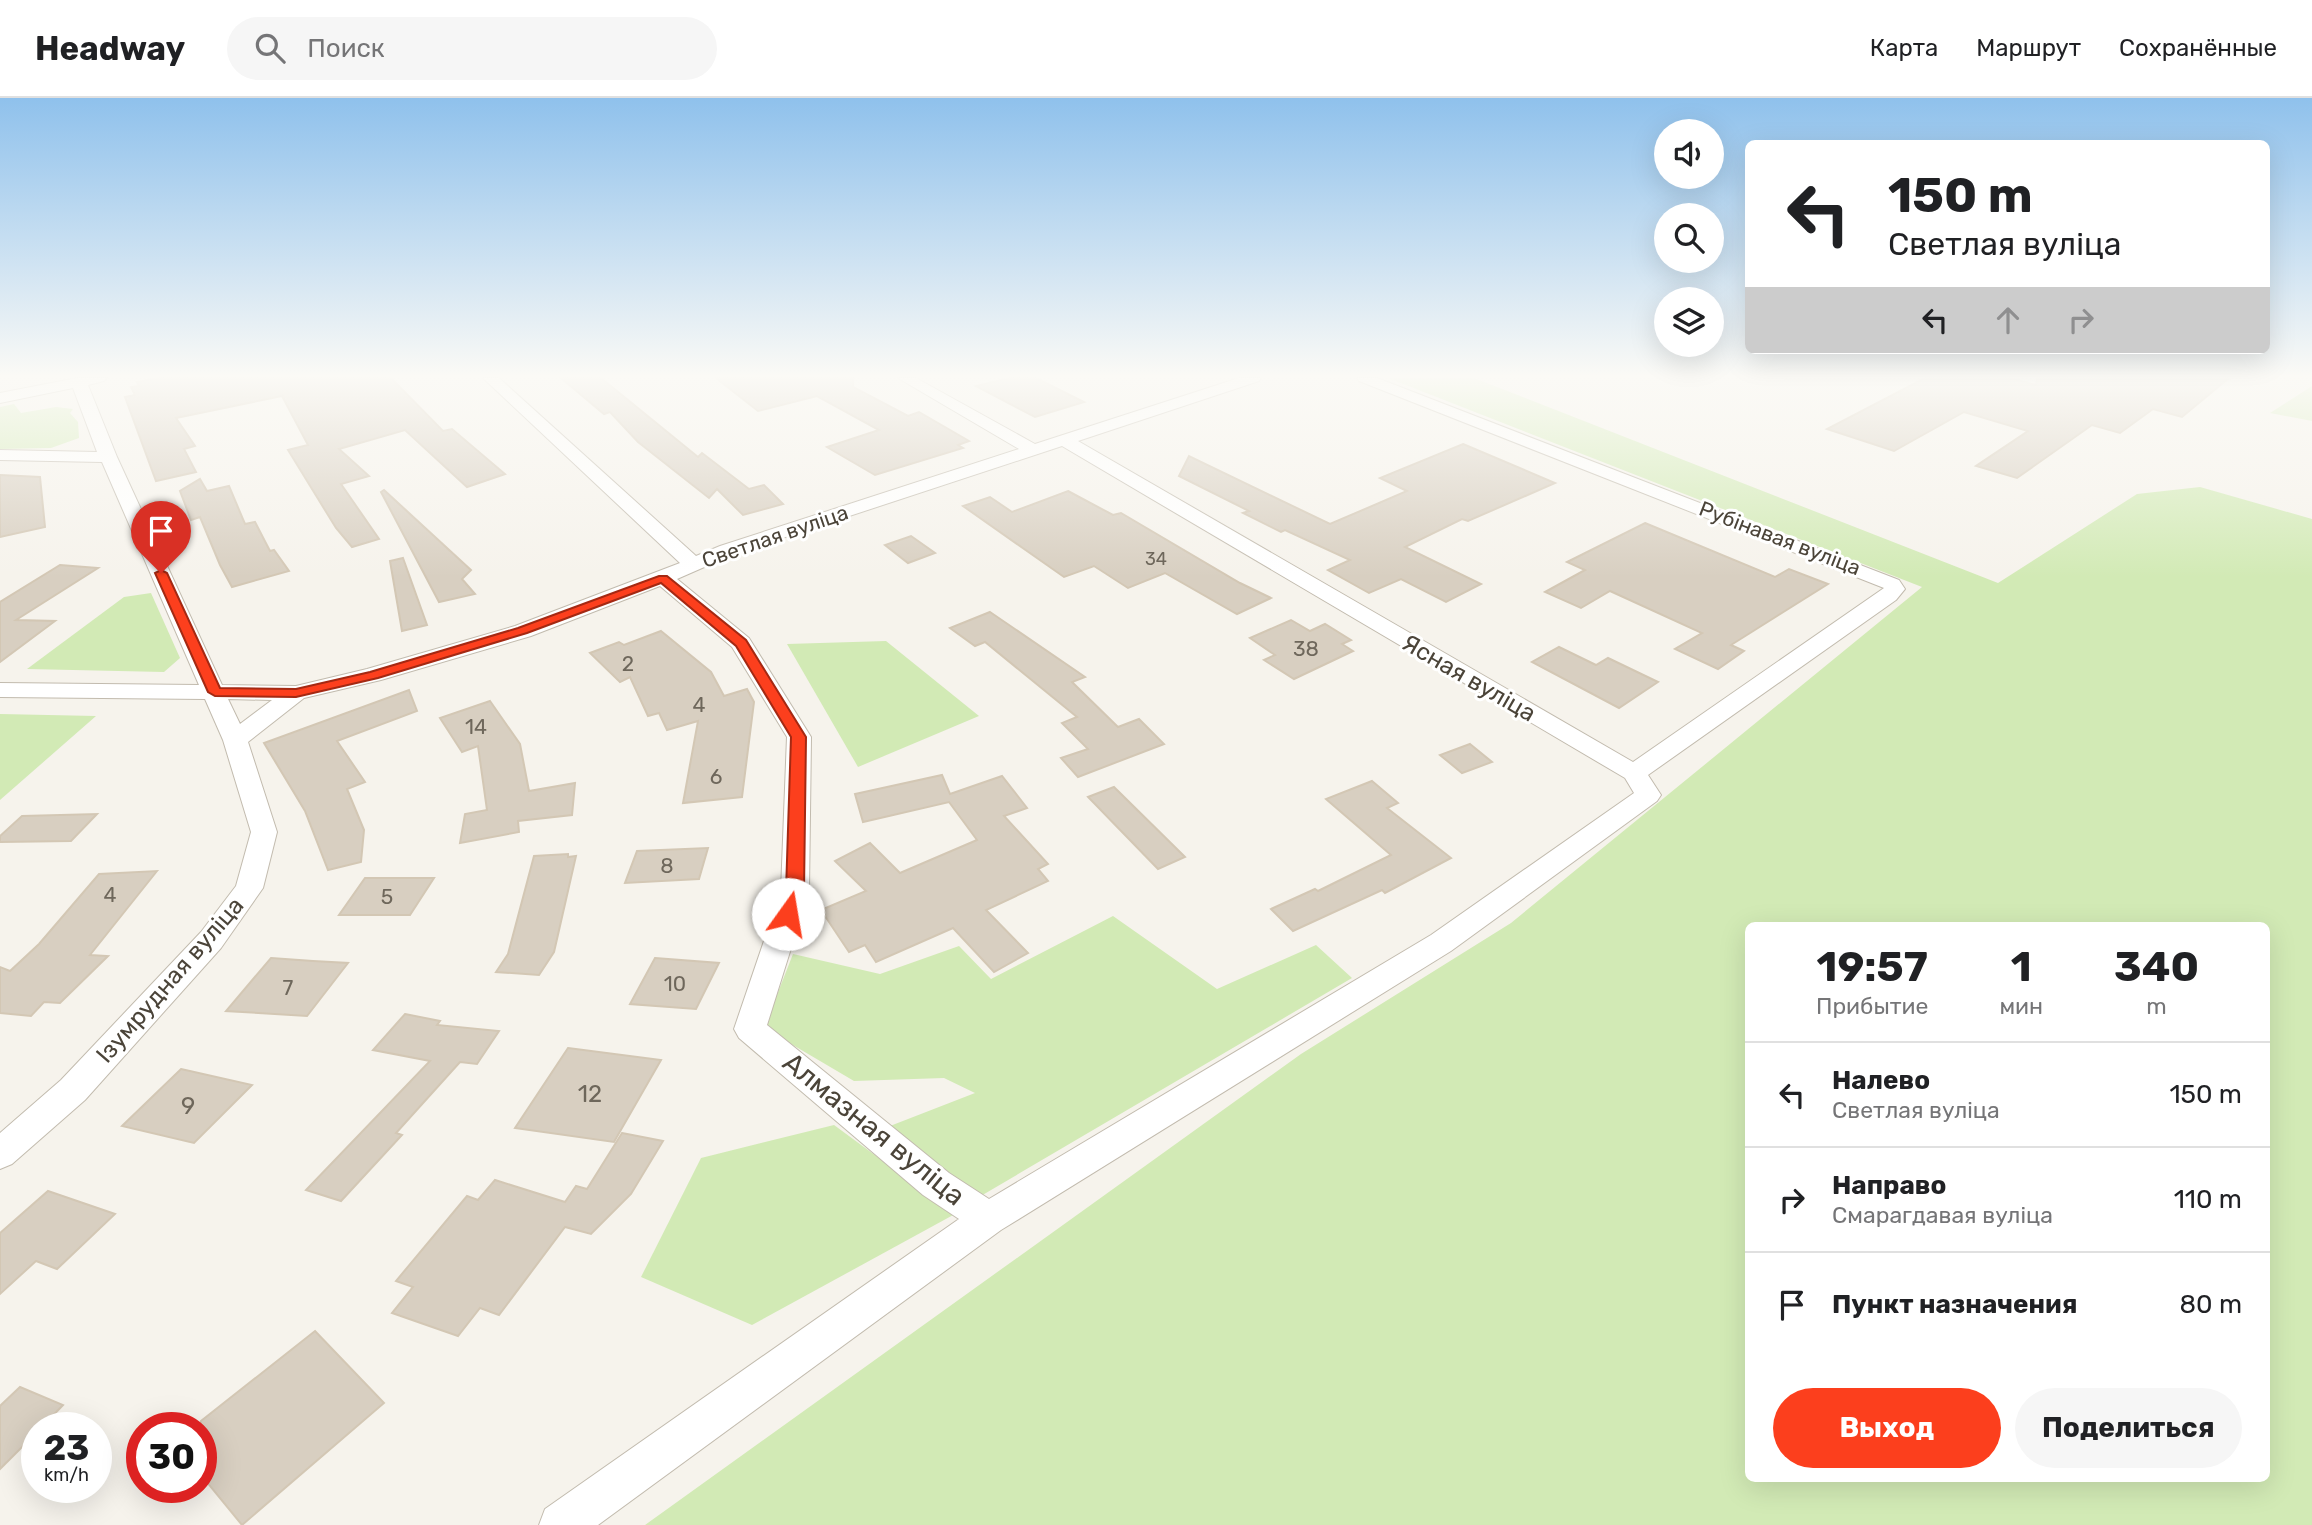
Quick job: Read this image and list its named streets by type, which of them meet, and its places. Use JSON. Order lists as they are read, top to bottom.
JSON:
{
  "streets": {
    "street": [
      "Светлая вуліца",
      "Рубінавая вуліца",
      "Ясная вуліца",
      "Ізумрудная вуліца",
      "Алмазная вуліца"
    ]
  },
  "crossings": [
    ["Светлая вуліца", "Ізумрудная вуліца"],
    ["Светлая вуліца", "Алмазная вуліца"],
    ["Рубінавая вуліца", "Ясная вуліца"]
  ],
  "house_numbers": [
    "34",
    "38",
    "2",
    "4",
    "14",
    "6",
    "8",
    "4",
    "5",
    "10",
    "7",
    "12",
    "9"
  ],
  "page": {
    "header": "Headway",
    "search": "Поиск",
    "nav": ["Карта", "Маршрут", "Сохранённые"],
    "turn": ["150 m", "Светлая вуліца"],
    "eta": [
      "19:57",
      "Прибытие",
      "1",
      "мин",
      "340",
      "m"
    ],
    "list": [
      {
        "name": "Налево",
        "note": "Светлая вуліца",
        "value": "150 m"
      },
      {
        "name": "Направо",
        "note": "Смарагдавая вуліца",
        "value": "110 m"
      },
      {
        "name": "Пункт назначения",
        "value": "80 m"
      }
    ],
    "buttons": ["Выход", "Поделиться"],
    "speed": "23 km/h",
    "limit": "30"
  }
}
